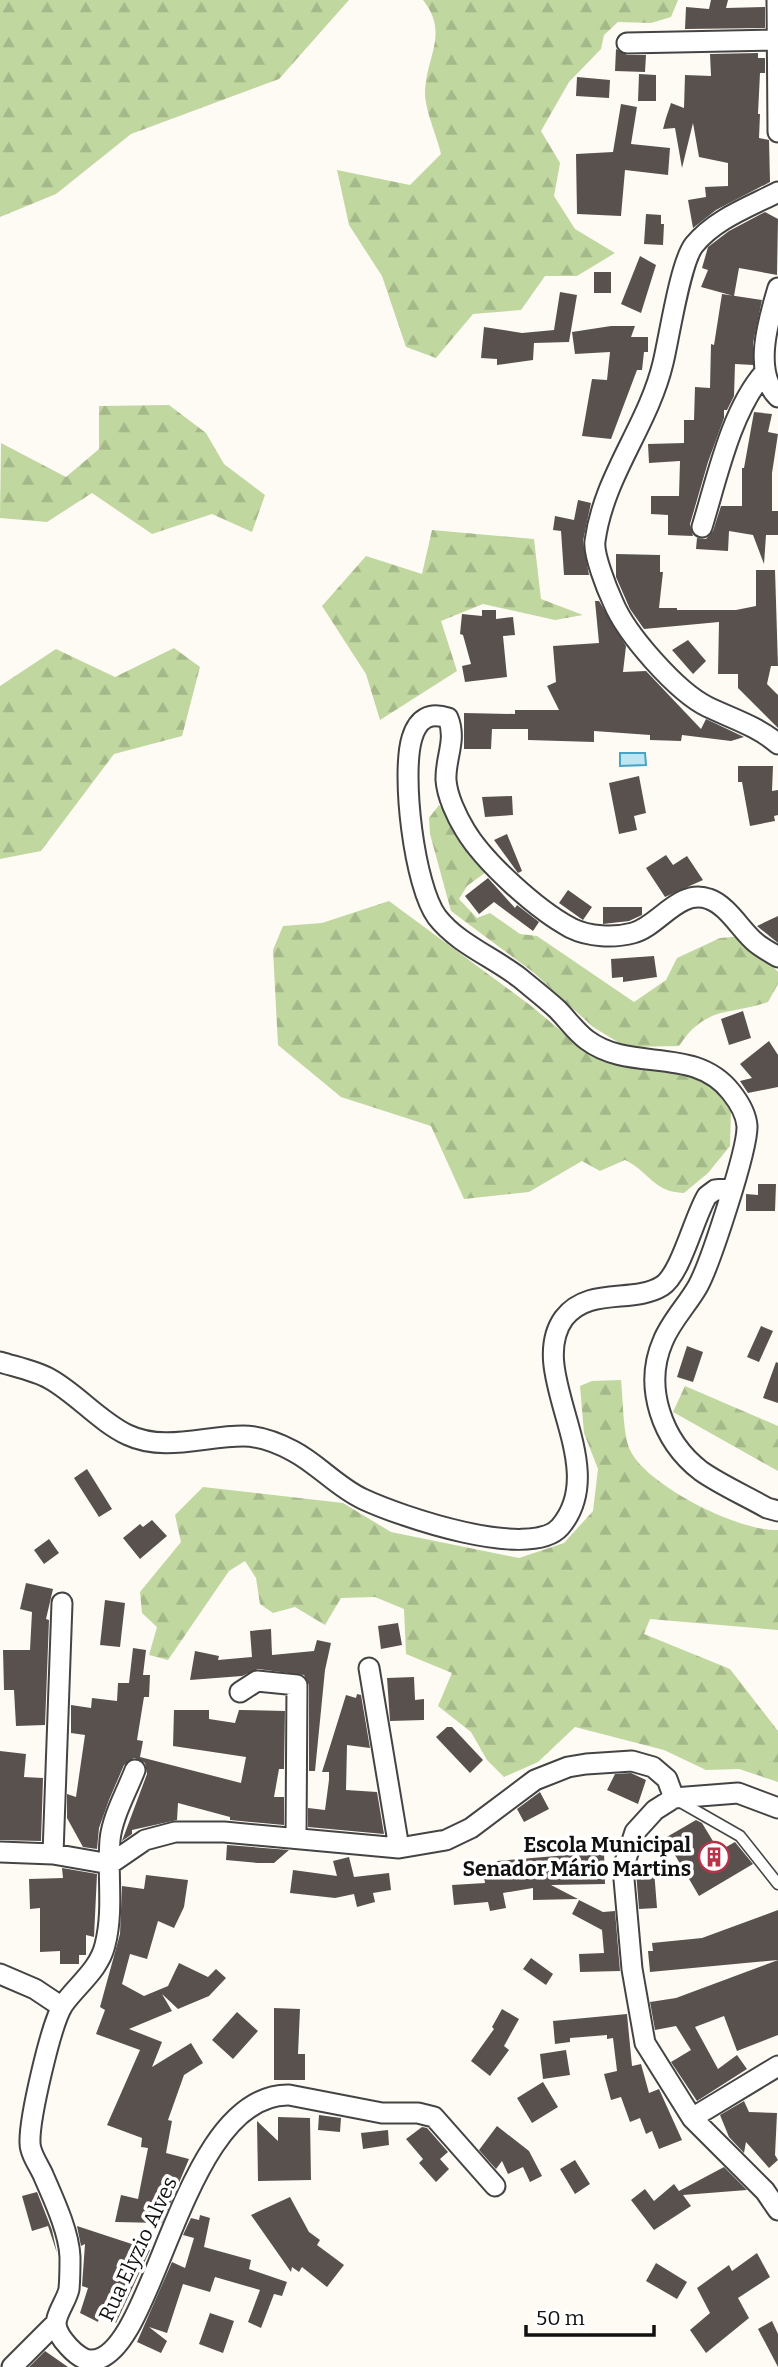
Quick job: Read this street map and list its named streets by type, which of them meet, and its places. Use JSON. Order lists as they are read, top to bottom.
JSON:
{
  "streets": {
    "street": ["Rua Elyzio Alves"]
  },
  "places": {
    "building": ["Escola Municipal Senador Mário Martins"]
  },
  "scale_bar": "50 m"
}
